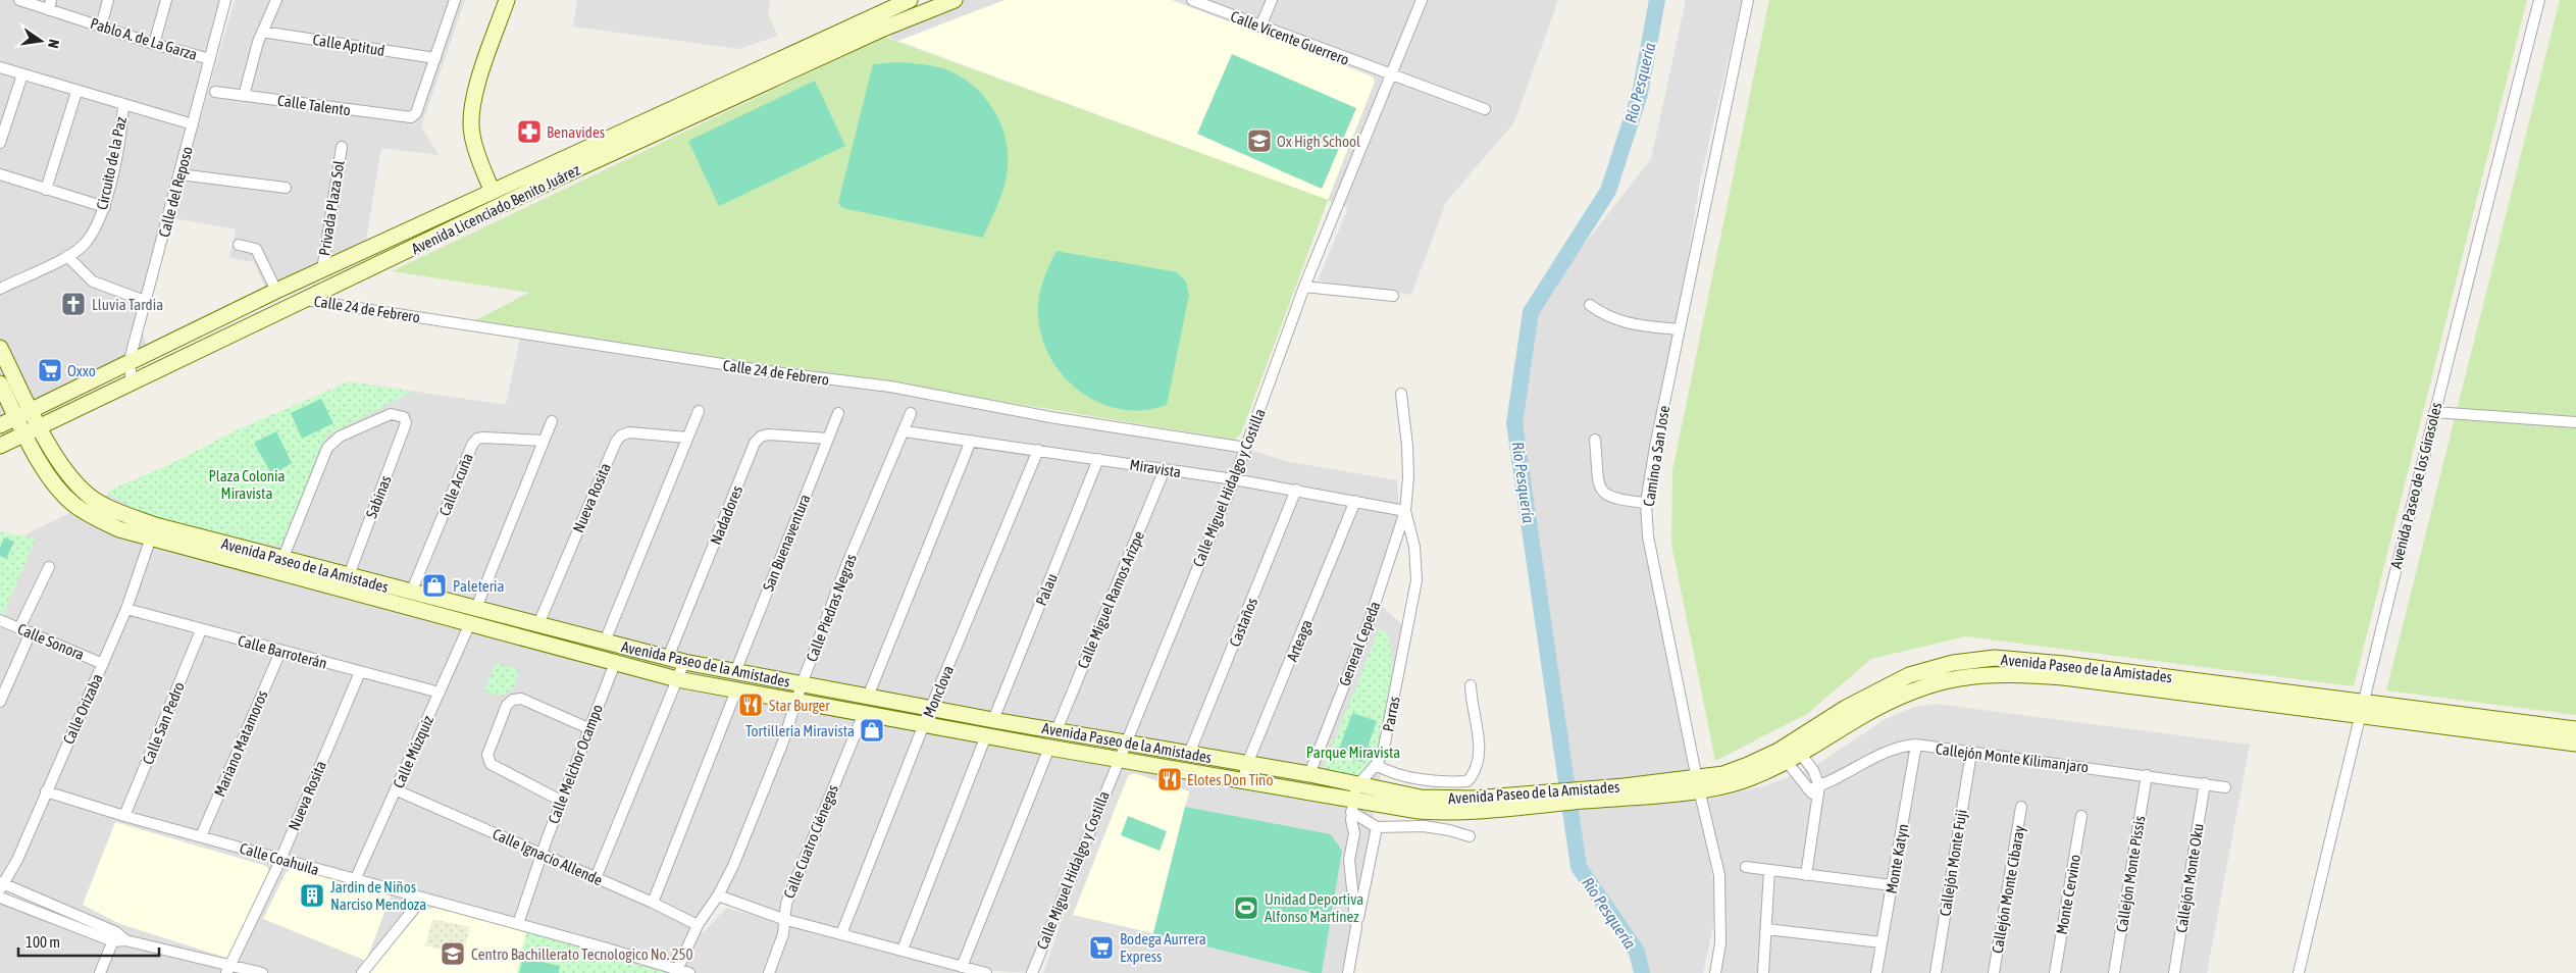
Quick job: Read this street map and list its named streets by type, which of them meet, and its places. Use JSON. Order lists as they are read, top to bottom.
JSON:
{
  "streets": {
    "street": [
      "Calle Vicente Guerrero",
      "Pablo A. de La Garza",
      "Calle Aptitud",
      "Calle Talento",
      "Circuito de la Paz",
      "Calle del Reposo",
      "Privada Plaza Sol",
      "Avenida Licenciado Benito Juárez",
      "Calle 24 de Febrero",
      "Camino a San Jose",
      "Miravista",
      "Calle Acuña",
      "Avenida Paseo de los Girasoles",
      "Calle Miguel Hidalgo y Costilla",
      "Sabinas",
      "Nueva Rosita",
      "Nadadores",
      "San Buenaventura",
      "Avenida Paseo de la Amistades",
      "Palau",
      "Calle Miguel Ramos Arizpe",
      "Calle Piedras Negras",
      "Castaños",
      "Arteaga",
      "Calle Sonora",
      "General Cepeda",
      "Calle Barroterán",
      "Monclova",
      "Calle Orizaba",
      "Parras",
      "Calle San Pedro",
      "Mariano Matamoros",
      "Calle Múzquiz",
      "Callejón Monte Kilimanjaro",
      "Calle Melchor Ocampo",
      "Calle Cuatro Ciénegas",
      "Calle Ignacio Allende",
      "Calle Coahuila",
      "Monte Katyn",
      "Callejón Monte Fuji",
      "Callejón Monte Pissis",
      "Callejón Monte Oku",
      "Callejón Monte Cibaray",
      "Monte Cervino"
    ]
  },
  "crossings": [
    ["Calle Vicente Guerrero", "Calle Miguel Hidalgo y Costilla"],
    ["Pablo A. de La Garza", "Calle del Reposo"],
    ["Calle Aptitud", "Calle Talento"],
    ["Calle del Reposo", "Avenida Licenciado Benito Juárez"],
    ["Privada Plaza Sol", "Avenida Licenciado Benito Juárez"],
    ["Avenida Licenciado Benito Juárez", "Calle 24 de Febrero"],
    ["Avenida Licenciado Benito Juárez", "Avenida Paseo de la Amistades"],
    ["Calle 24 de Febrero", "Calle Miguel Hidalgo y Costilla"],
    ["Camino a San Jose", "Avenida Paseo de la Amistades"],
    ["Miravista", "Calle Miguel Hidalgo y Costilla"],
    ["Miravista", "Palau"],
    ["Miravista", "Calle Miguel Ramos Arizpe"],
    ["Miravista", "Calle Piedras Negras"],
    ["Miravista", "Castaños"],
    ["Miravista", "Arteaga"],
    ["Miravista", "General Cepeda"],
    ["Miravista", "Monclova"],
    ["Miravista", "Parras"],
    ["Calle Acuña", "Avenida Paseo de la Amistades"],
    ["Avenida Paseo de los Girasoles", "Avenida Paseo de la Amistades"],
    ["Calle Miguel Hidalgo y Costilla", "Avenida Paseo de la Amistades"],
    ["Sabinas", "Avenida Paseo de la Amistades"],
    ["Nueva Rosita", "Avenida Paseo de la Amistades"],
    ["Nueva Rosita", "Calle Barroterán"],
    ["Nueva Rosita", "Calle Coahuila"],
    ["Nadadores", "San Buenaventura"],
    ["Nadadores", "Avenida Paseo de la Amistades"],
    ["San Buenaventura", "Avenida Paseo de la Amistades"],
    ["Avenida Paseo de la Amistades", "Palau"],
    ["Avenida Paseo de la Amistades", "Calle Miguel Ramos Arizpe"],
    ["Avenida Paseo de la Amistades", "Calle Piedras Negras"],
    ["Avenida Paseo de la Amistades", "Castaños"],
    ["Avenida Paseo de la Amistades", "Arteaga"],
    ["Avenida Paseo de la Amistades", "General Cepeda"],
    ["Avenida Paseo de la Amistades", "Monclova"],
    ["Avenida Paseo de la Amistades", "Calle Orizaba"],
    ["Avenida Paseo de la Amistades", "Parras"],
    ["Avenida Paseo de la Amistades", "Calle Múzquiz"],
    ["Avenida Paseo de la Amistades", "Calle Melchor Ocampo"],
    ["Avenida Paseo de la Amistades", "Calle Cuatro Ciénegas"],
    ["Calle Piedras Negras", "Calle Ignacio Allende"],
    ["Calle Piedras Negras", "Calle Coahuila"],
    ["Calle Sonora", "Calle Orizaba"],
    ["General Cepeda", "Parras"],
    ["Calle Barroterán", "Calle Orizaba"],
    ["Calle Barroterán", "Calle San Pedro"],
    ["Calle Barroterán", "Mariano Matamoros"],
    ["Calle Barroterán", "Calle Múzquiz"],
    ["Calle Orizaba", "Calle Coahuila"],
    ["Calle San Pedro", "Calle Coahuila"],
    ["Mariano Matamoros", "Calle Coahuila"],
    ["Calle Múzquiz", "Calle Ignacio Allende"],
    ["Calle Múzquiz", "Calle Coahuila"],
    ["Callejón Monte Kilimanjaro", "Monte Katyn"],
    ["Callejón Monte Kilimanjaro", "Callejón Monte Fuji"],
    ["Callejón Monte Kilimanjaro", "Callejón Monte Pissis"],
    ["Callejón Monte Kilimanjaro", "Callejón Monte Oku"],
    ["Calle Melchor Ocampo", "Calle Ignacio Allende"],
    ["Calle Melchor Ocampo", "Calle Coahuila"]
  ],
  "water": ["Río Pesquería"],
  "parks": ["Plaza Colonia Miravista", "Parque Miravista"],
  "places": {
    "pharmacy": ["Benavides"],
    "school or university": ["Ox High School", "Centro Bachillerato Tecnologico No. 250"],
    "church": ["Lluvia Tardia"],
    "supermarket": ["Oxxo", "Bodega Aurrera Express"],
    "shop": ["Paleteria", "Tortillería Miravista"],
    "restaurant": ["Star Burger", "Elotes Don Tino"],
    "building": ["Jardin de Niños Narciso Mendoza"],
    "sports": ["Unidad Deportiva Alfonso Martínez"]
  },
  "scale_bar": "100 m",
  "north": "right"
}
